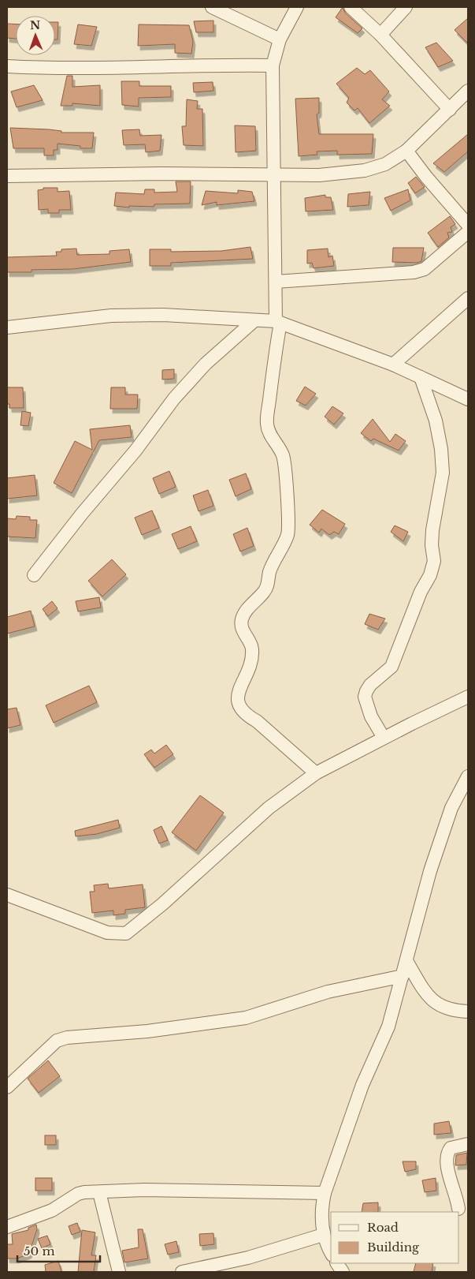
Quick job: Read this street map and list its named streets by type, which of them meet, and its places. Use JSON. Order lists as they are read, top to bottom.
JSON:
{
  "legend": ["Road", "Building"],
  "scale_bar": "50 m",
  "north": "top"
}
